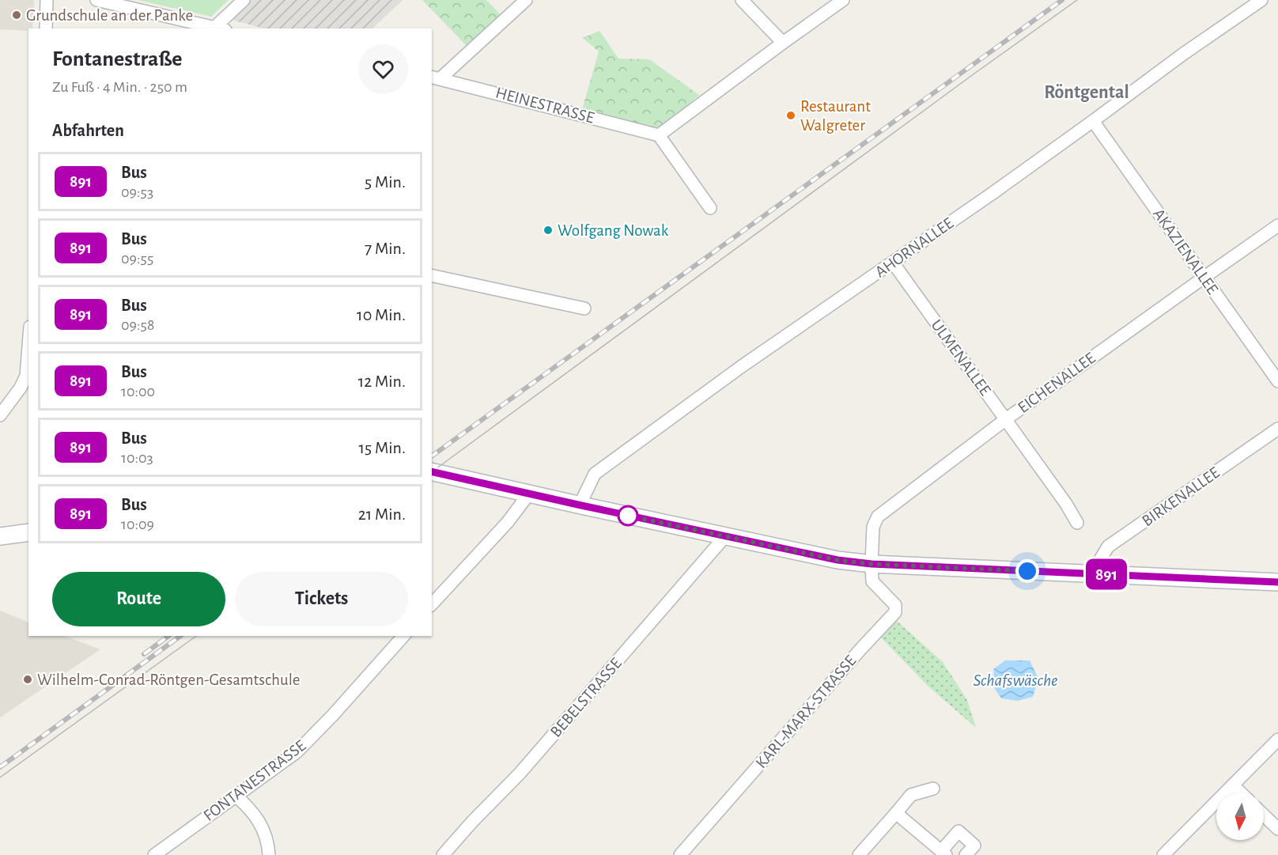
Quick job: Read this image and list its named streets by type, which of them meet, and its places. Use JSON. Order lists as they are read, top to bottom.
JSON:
{
  "streets": {
    "street": [
      "HEINESTRASSE",
      "AHORNALLEE",
      "AKAZIENALLEE",
      "ULMENALLEE",
      "EICHENALLEE",
      "BIRKENALLEE",
      "BEBELSTRASSE",
      "KARL-MARX-STRASSE",
      "FONTANESTRASSE"
    ]
  },
  "crossings": [
    ["AHORNALLEE", "AKAZIENALLEE"],
    ["AHORNALLEE", "ULMENALLEE"],
    ["AKAZIENALLEE", "EICHENALLEE"],
    ["ULMENALLEE", "EICHENALLEE"],
    ["EICHENALLEE", "KARL-MARX-STRASSE"]
  ],
  "districts": ["Röntgental"],
  "water": ["Schafswäsche"],
  "places": [
    "Grundschule an der Panke",
    "Restaurant Walgreter",
    "Wolfgang Nowak",
    "Wilhelm-Conrad-Röntgen-Gesamtschule"
  ],
  "lines": ["bus line 891"],
  "north": "bottom",
  "page": {
    "on_map": "891",
    "heading": [
      ["Fontanestraße", "Zu Fuß · 4 Min. · 250 m"],
      "Abfahrten"
    ],
    "list": [
      {
        "mark": "891",
        "name": "Bus",
        "note": "09:53",
        "value": "5 Min."
      },
      {
        "mark": "891",
        "name": "Bus",
        "note": "09:55",
        "value": "7 Min."
      },
      {
        "mark": "891",
        "name": "Bus",
        "note": "09:58",
        "value": "10 Min."
      },
      {
        "mark": "891",
        "name": "Bus",
        "note": "10:00",
        "value": "12 Min."
      },
      {
        "mark": "891",
        "name": "Bus",
        "note": "10:03",
        "value": "15 Min."
      },
      {
        "mark": "891",
        "name": "Bus",
        "note": "10:09",
        "value": "21 Min."
      }
    ],
    "buttons": ["Route", "Tickets"]
  }
}
